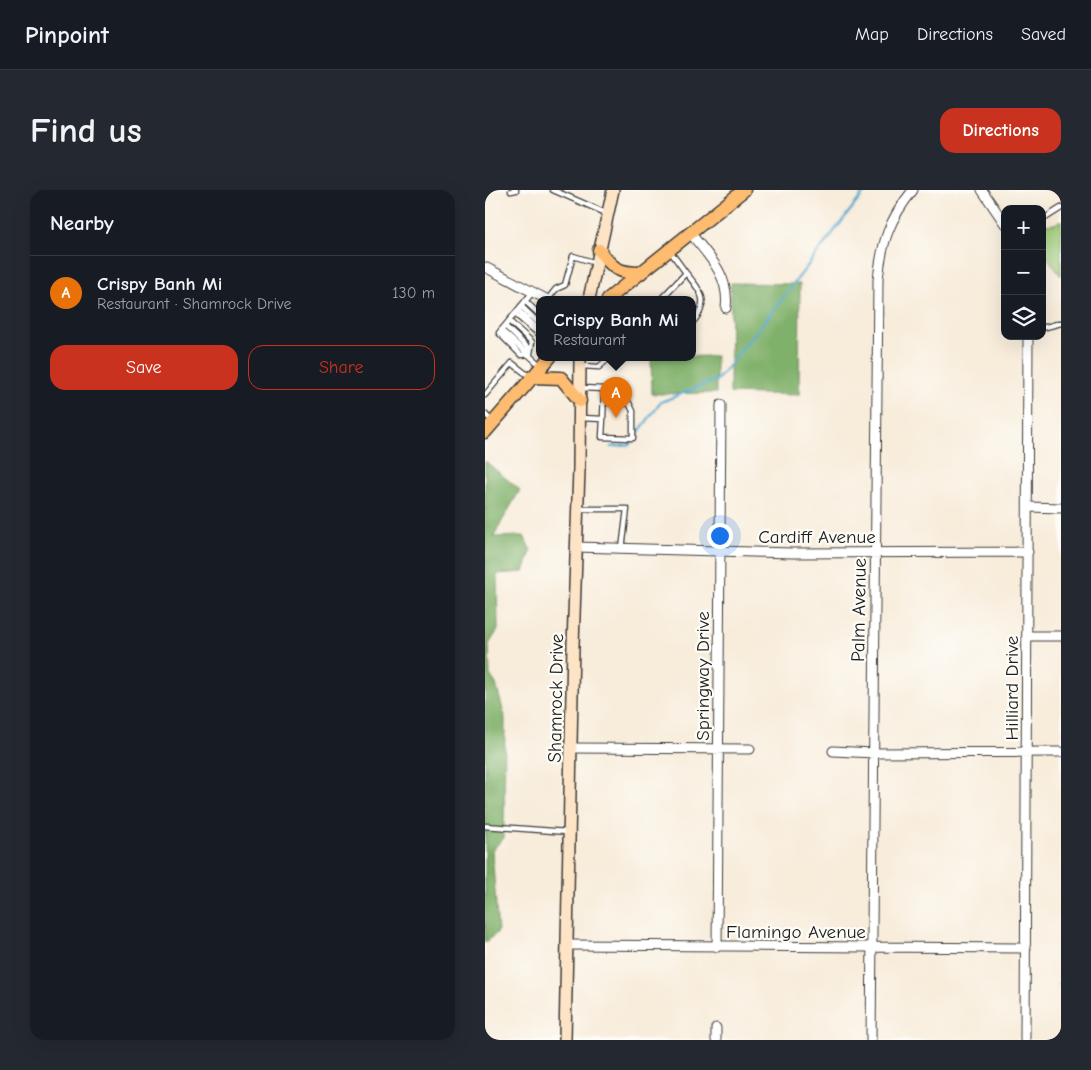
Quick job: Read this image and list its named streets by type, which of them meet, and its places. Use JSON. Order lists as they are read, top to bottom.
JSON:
{
  "streets": {
    "street": [
      "Cardiff Avenue",
      "Palm Avenue",
      "Springway Drive",
      "Hilliard Drive",
      "Shamrock Drive",
      "Flamingo Avenue"
    ]
  },
  "crossings": [
    ["Cardiff Avenue", "Palm Avenue"],
    ["Cardiff Avenue", "Springway Drive"],
    ["Cardiff Avenue", "Hilliard Drive"],
    ["Cardiff Avenue", "Shamrock Drive"],
    ["Palm Avenue", "Flamingo Avenue"],
    ["Springway Drive", "Flamingo Avenue"],
    ["Hilliard Drive", "Flamingo Avenue"],
    ["Shamrock Drive", "Flamingo Avenue"]
  ],
  "page": {
    "header": "Pinpoint",
    "nav": ["Map", "Directions", "Saved"],
    "buttons": [
      "Directions",
      ["Save", "Share"]
    ],
    "title": "Find us",
    "heading": "Nearby",
    "map_buttons": ["+", "−"],
    "list": [
      {
        "mark": "A",
        "name": "Crispy Banh Mi",
        "note": "Restaurant · Shamrock Drive",
        "value": "130 m"
      }
    ],
    "popup": ["Crispy Banh Mi", "Restaurant"],
    "pins": "A"
  }
}
